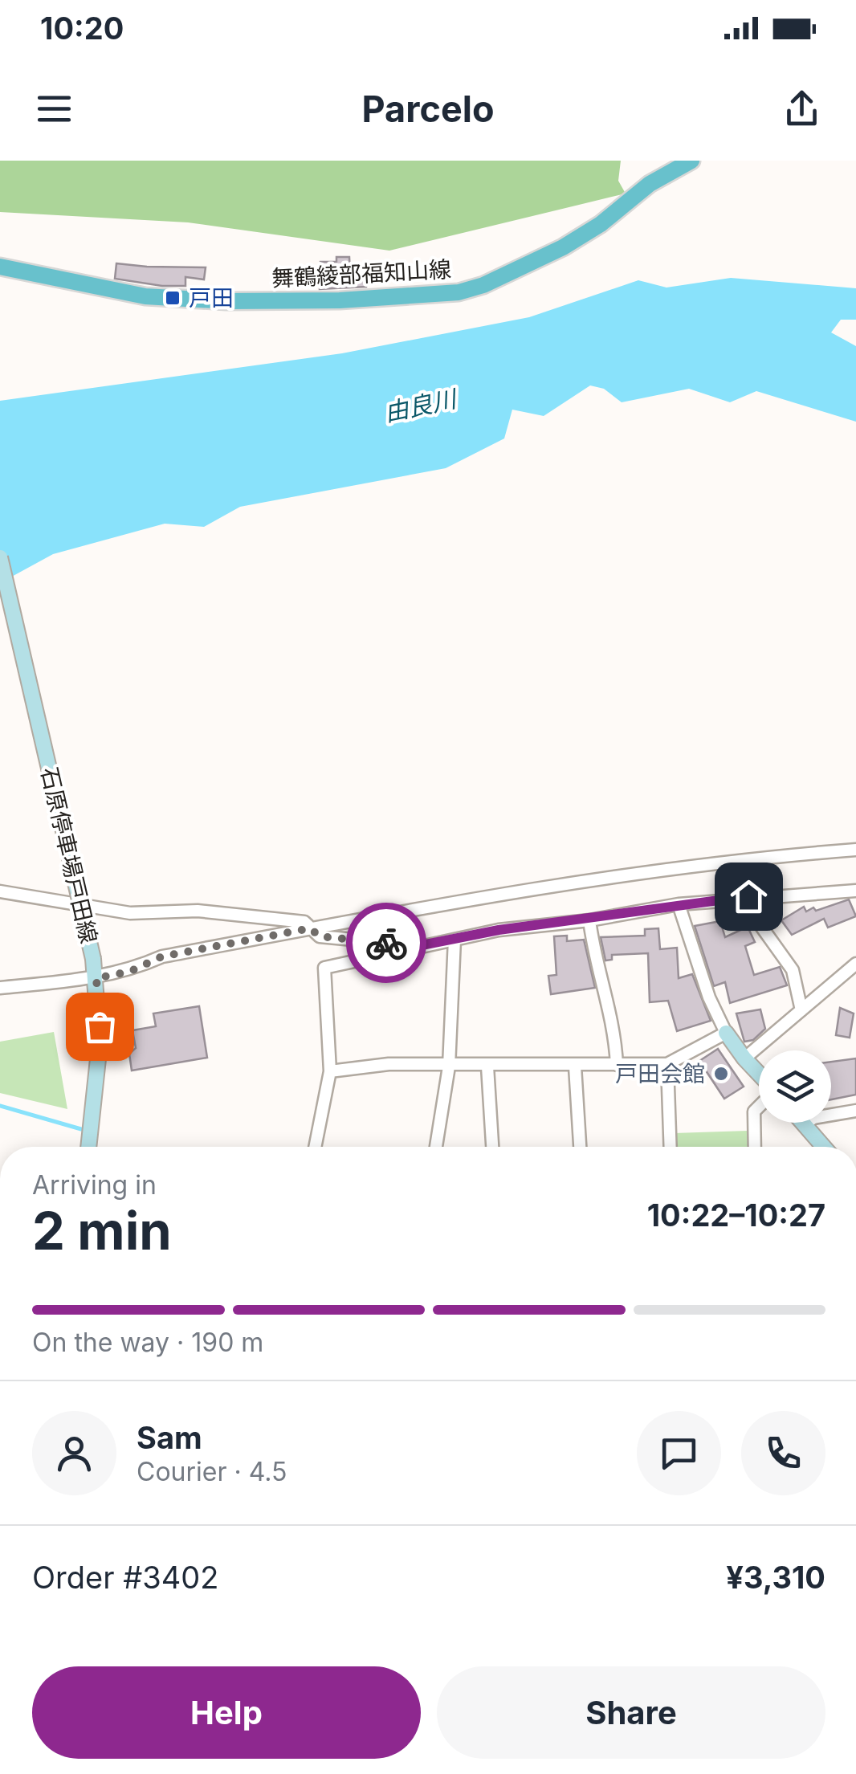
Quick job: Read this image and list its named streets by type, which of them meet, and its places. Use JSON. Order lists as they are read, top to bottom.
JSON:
{
  "streets": {
    "main road": ["舞鶴綾部福知山線", "石原停車場戸田線"]
  },
  "water": ["由良川"],
  "places": {
    "transit": ["戸田"],
    "other": ["戸田会館"]
  },
  "page": {
    "status": "10:20",
    "header": "Parcelo",
    "heading": ["2 min", "Arriving in", "10:22–10:27"],
    "panel": [
      "Sam",
      "Courier · 4.5",
      "Order #3402",
      "¥3,310"
    ],
    "bar": "On the way · 190 m",
    "buttons": ["Help", "Share"]
  }
}
